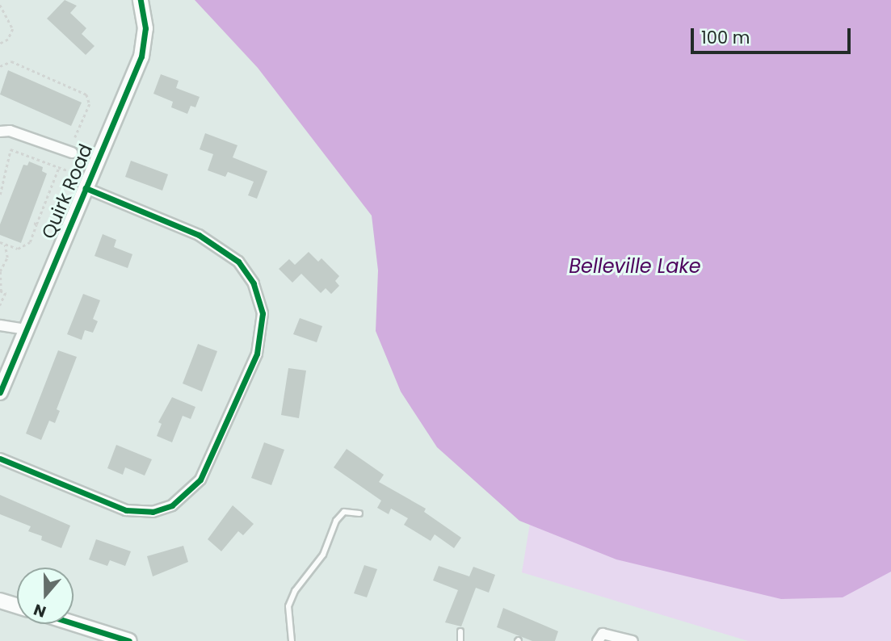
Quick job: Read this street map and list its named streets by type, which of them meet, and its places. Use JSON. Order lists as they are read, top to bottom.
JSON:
{
  "streets": {
    "street": ["Quirk Road"]
  },
  "water": ["Belleville Lake"],
  "scale_bar": "100 m",
  "north": "bottom"
}
